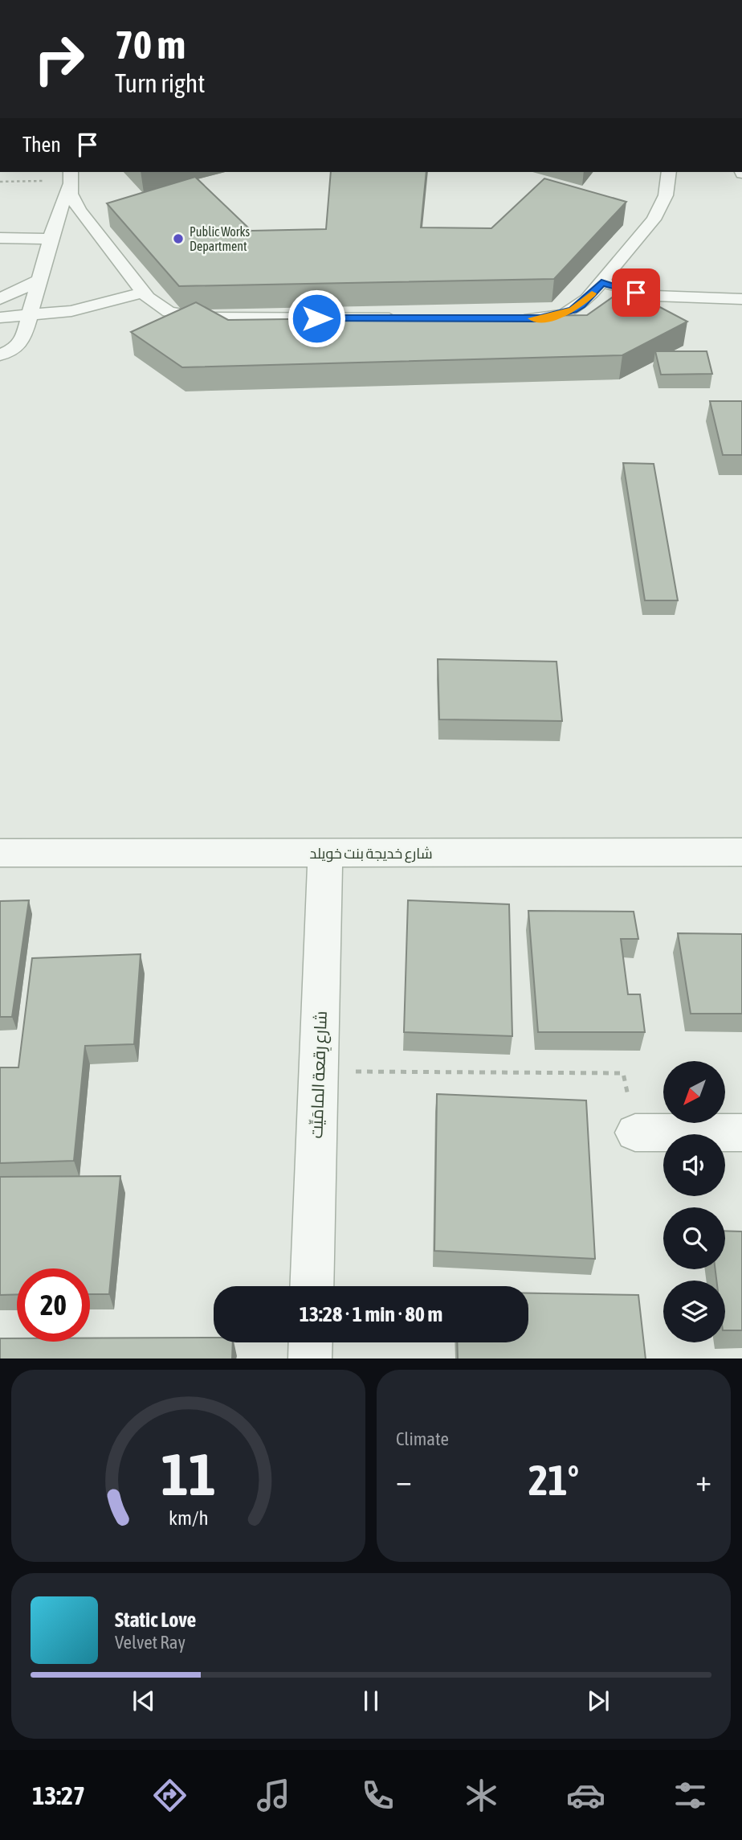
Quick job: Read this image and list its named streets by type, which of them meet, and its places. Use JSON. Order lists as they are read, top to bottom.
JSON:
{
  "streets": {
    "street": ["شارع خديجة بنت خويلد", "شارع رِقعة المامَيِّت"]
  },
  "crossings": [
    ["شارع خديجة بنت خويلد", "شارع رِقعة المامَيِّت"]
  ],
  "places": ["Public Works Department"],
  "north": "bottom left",
  "page": {
    "turn": ["70 m", "Turn right"],
    "then": "Then",
    "limit": "20",
    "trip": "13:28 · 1 min · 80 m",
    "tile": "Climate",
    "heat": ["−", "21°", "+"],
    "song": ["Static Love", "Velvet Ray"],
    "tabs": "13:27",
    "gauge": ["11", "km/h"]
  }
}
